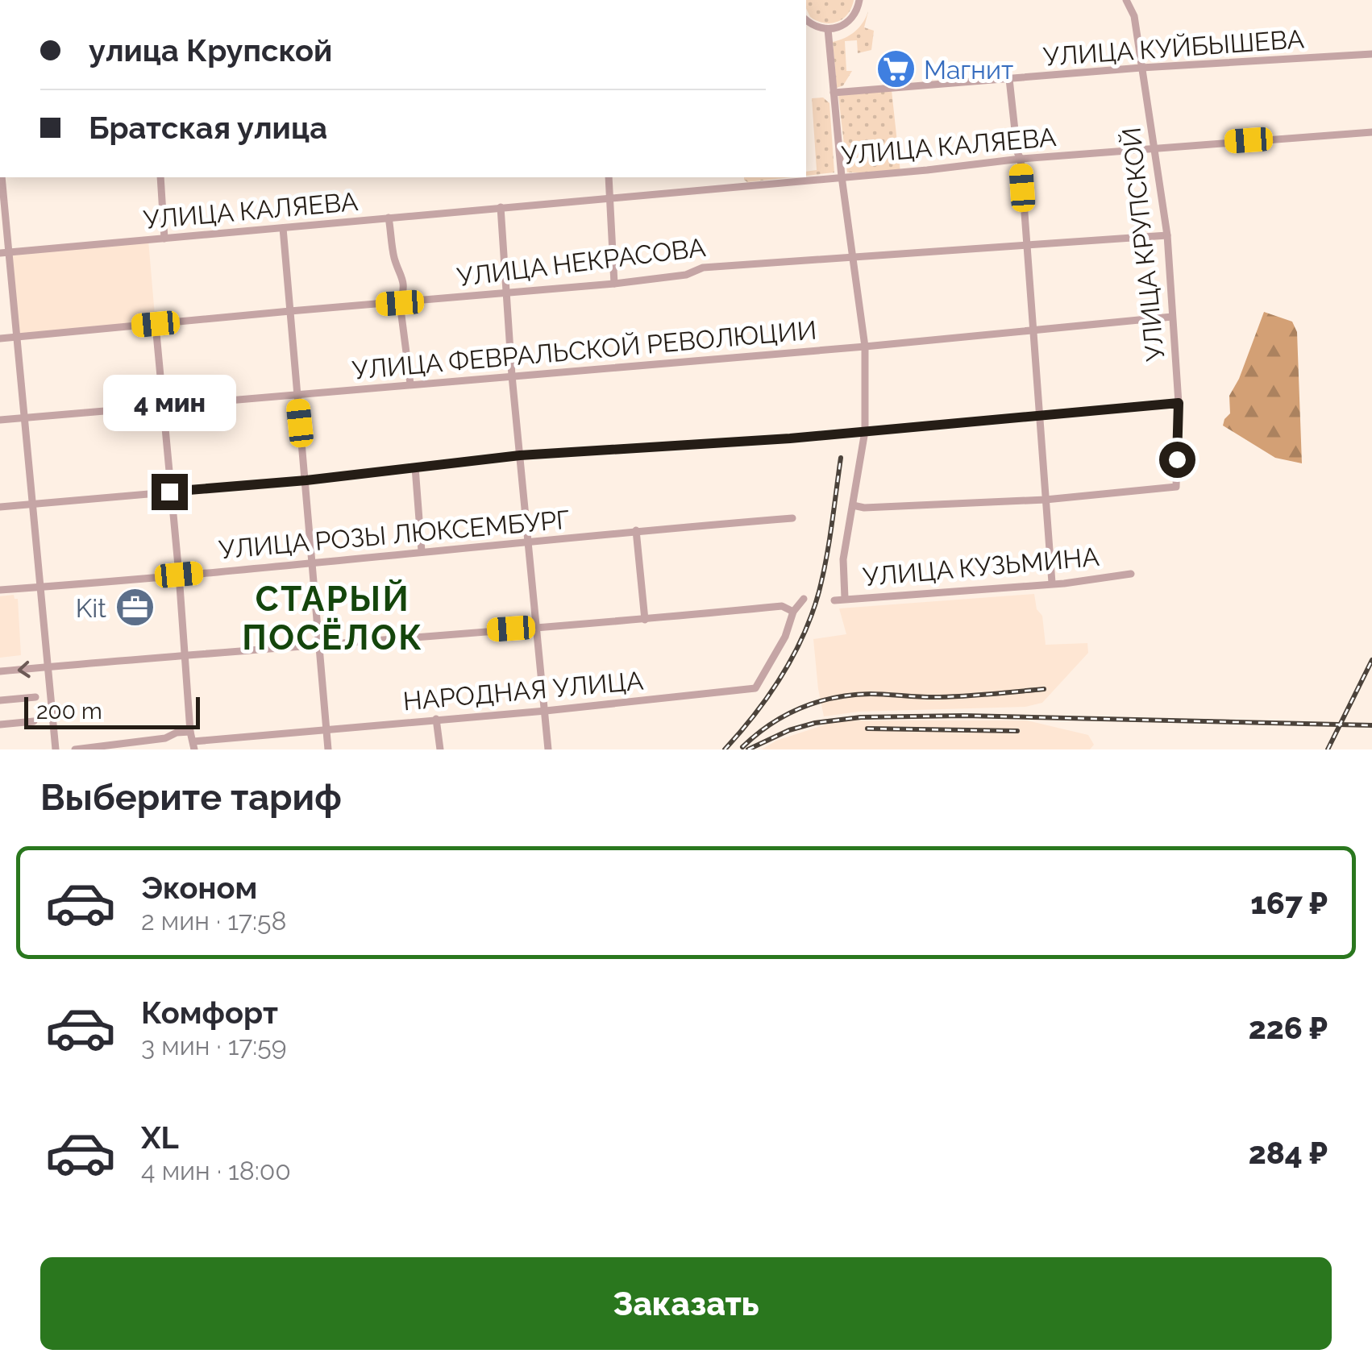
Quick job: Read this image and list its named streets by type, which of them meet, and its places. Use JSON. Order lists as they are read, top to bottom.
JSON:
{
  "streets": {
    "street": [
      "УЛИЦА КУЙБЫШЕВА",
      "УЛИЦА КАЛЯЕВА",
      "УЛИЦА КРУПСКОЙ",
      "УЛИЦА НЕКРАСОВА",
      "УЛИЦА ФЕВРАЛЬСКОЙ РЕВОЛЮЦИИ",
      "УЛИЦА РОЗЫ ЛЮКСЕМБУРГ",
      "УЛИЦА КУЗЬМИНА",
      "НАРОДНАЯ УЛИЦА"
    ]
  },
  "crossings": [
    ["УЛИЦА КУЙБЫШЕВА", "УЛИЦА КРУПСКОЙ"],
    ["УЛИЦА КАЛЯЕВА", "УЛИЦА КРУПСКОЙ"],
    ["УЛИЦА КРУПСКОЙ", "УЛИЦА НЕКРАСОВА"],
    ["УЛИЦА КРУПСКОЙ", "УЛИЦА ФЕВРАЛЬСКОЙ РЕВОЛЮЦИИ"]
  ],
  "districts": ["СТАРЫЙ ПОСЁЛОК"],
  "places": {
    "supermarket": ["Магнит"],
    "office": ["Kit"]
  },
  "scale_bar": "200 m",
  "page": {
    "banner": ["улица Крупской", "Братская улица"],
    "bubble": "4 мин",
    "scale": "200 m",
    "heading": "Выберите тариф",
    "list": [
      {
        "name": "Эконом",
        "note": "2 мин · 17:58",
        "value": "167 ₽"
      },
      {
        "name": "Комфорт",
        "note": "3 мин · 17:59",
        "value": "226 ₽"
      },
      {
        "name": "XL",
        "note": "4 мин · 18:00",
        "value": "284 ₽"
      }
    ],
    "buttons": "Заказать"
  }
}
